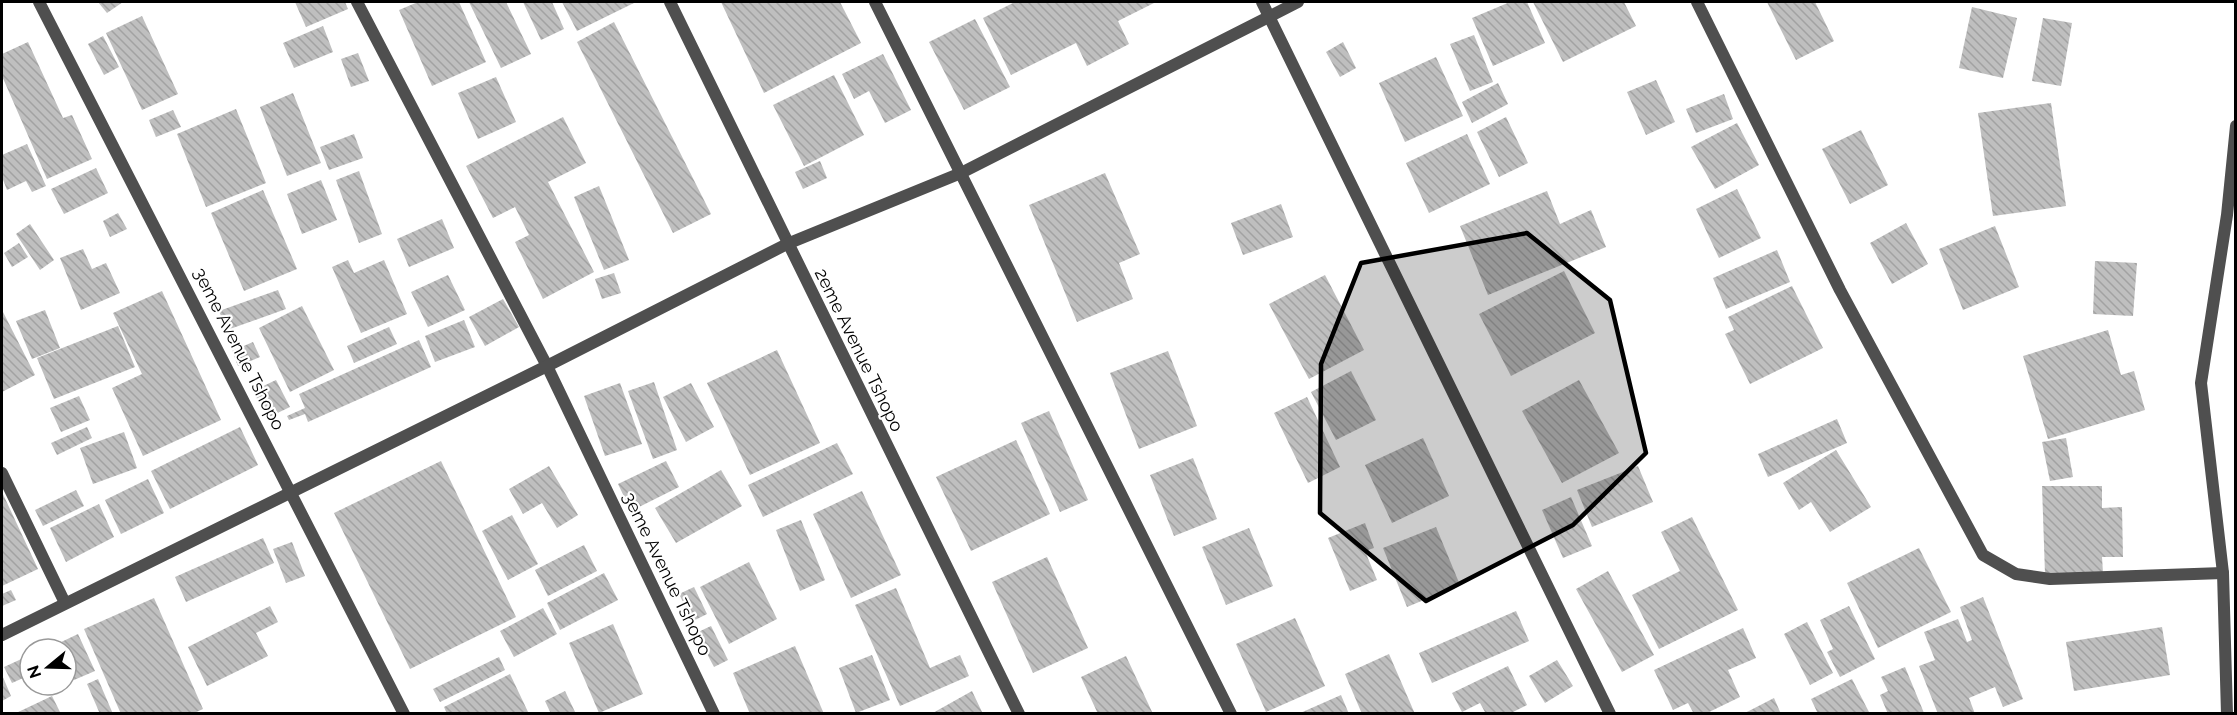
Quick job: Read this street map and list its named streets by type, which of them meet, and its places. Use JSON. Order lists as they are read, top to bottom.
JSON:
{
  "streets": {
    "street": ["3eme Avenue Tshopo", "2eme Avenue Tshopo"]
  },
  "north": "left"
}
